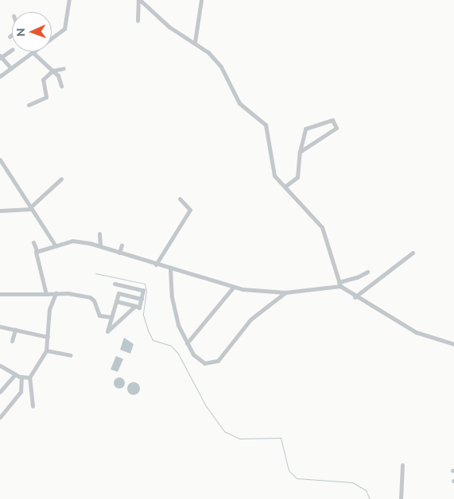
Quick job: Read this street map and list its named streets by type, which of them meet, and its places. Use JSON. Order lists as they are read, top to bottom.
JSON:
{
  "north": "left"
}
